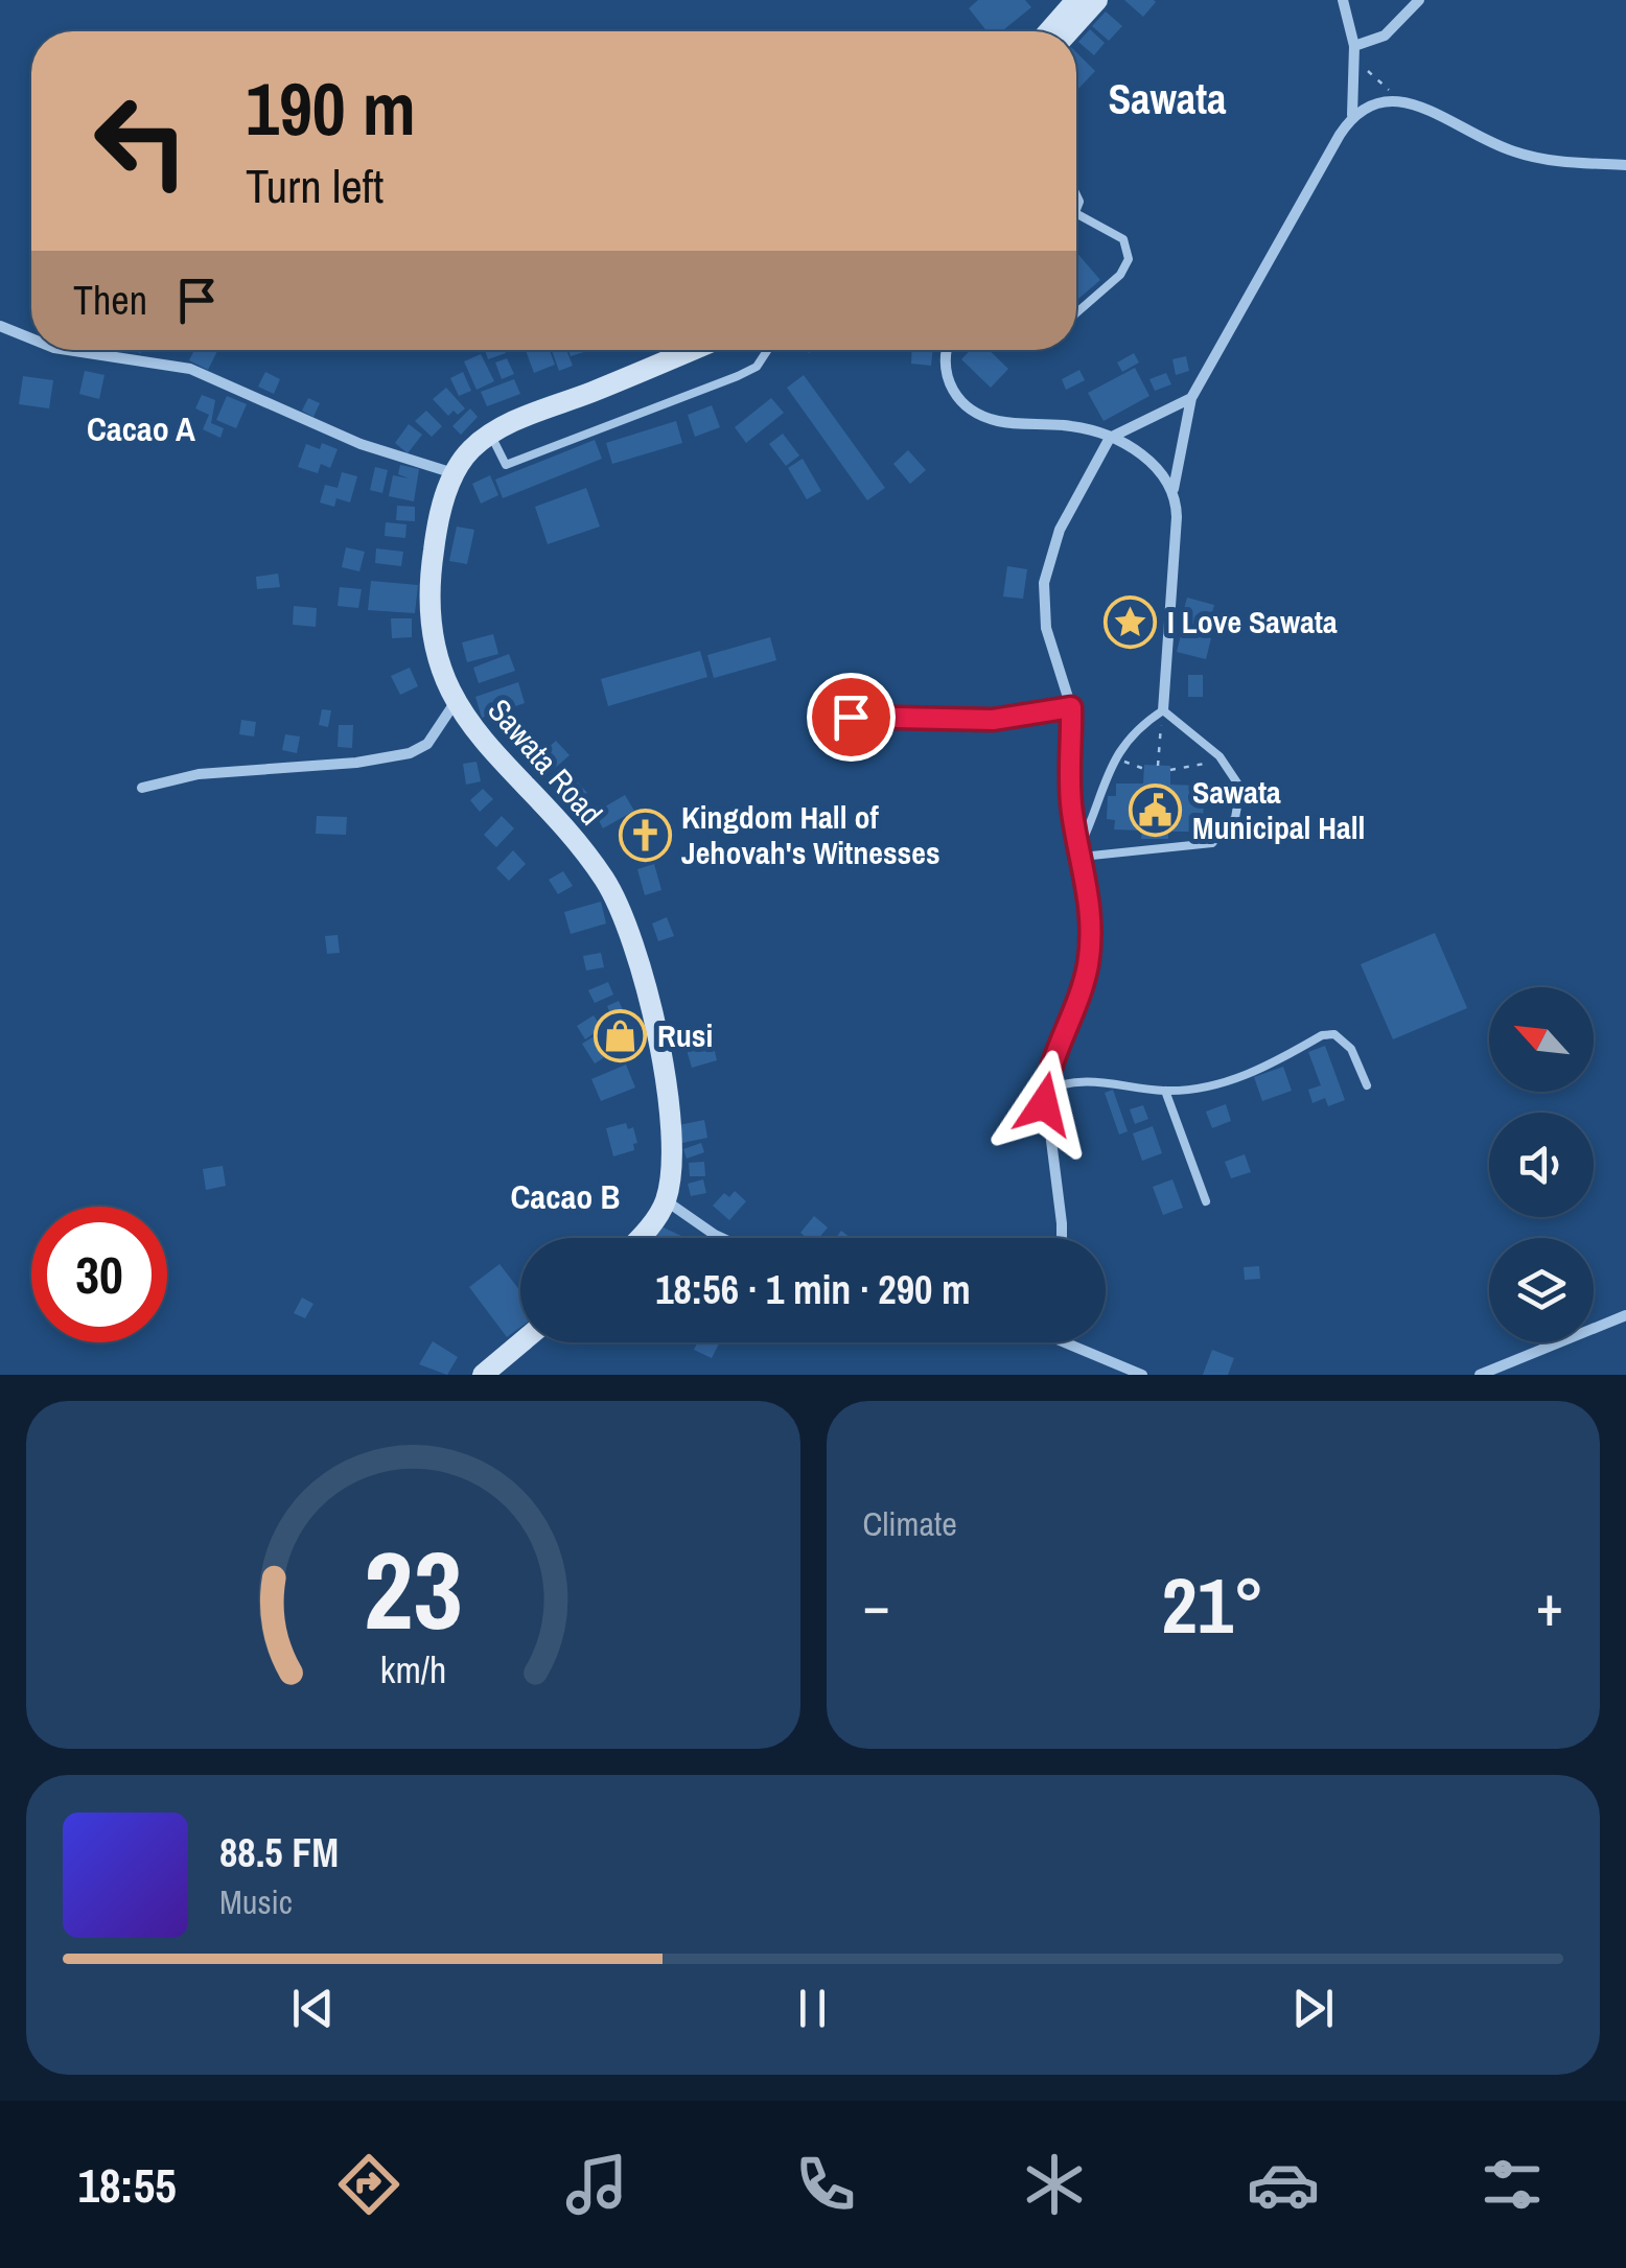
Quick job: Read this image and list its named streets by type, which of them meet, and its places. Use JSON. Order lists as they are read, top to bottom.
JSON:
{
  "streets": {
    "main road": ["Sawata Road"]
  },
  "districts": ["Sawata", "Cacao A", "Cacao B"],
  "places": {
    "place": ["I Love Sawata"],
    "public building": ["Sawata Municipal Hall"],
    "church": ["Kingdom Hall of Jehovah's Witnesses"],
    "shop": ["Rusi"]
  },
  "north": "top left",
  "page": {
    "turn": ["190 m", "Turn left"],
    "then": "Then",
    "limit": "30",
    "trip": "18:56 · 1 min · 290 m",
    "tile": "Climate",
    "heat": ["−", "21°", "+"],
    "song": ["88.5 FM", "Music"],
    "tabs": "18:55",
    "gauge": ["23", "km/h"]
  }
}
